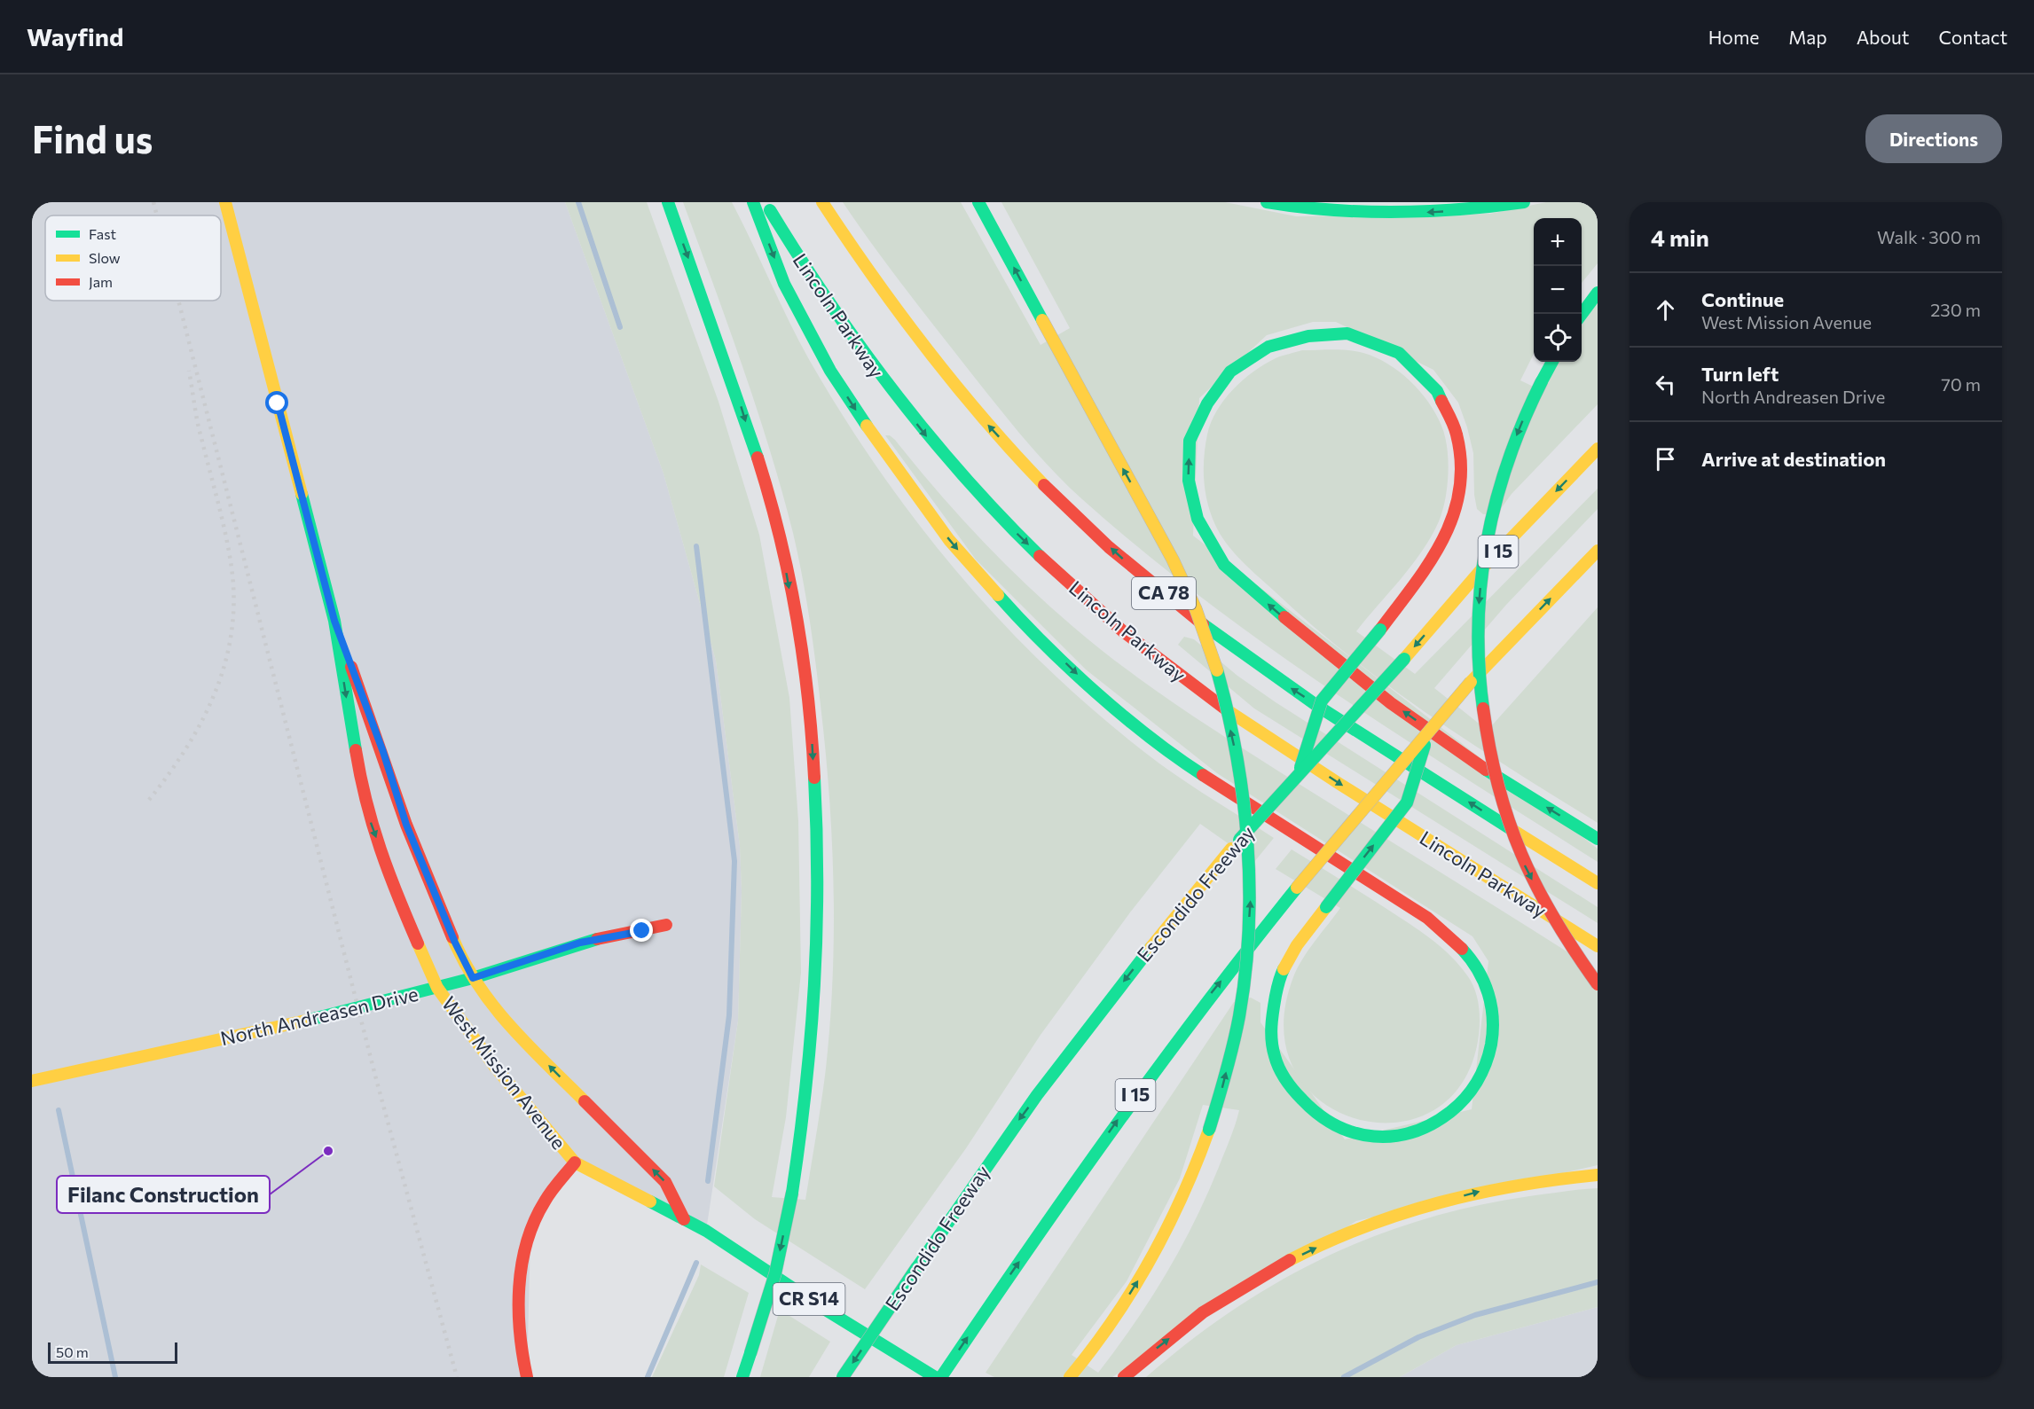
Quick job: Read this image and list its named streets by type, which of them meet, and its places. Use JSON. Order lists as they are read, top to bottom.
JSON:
{
  "streets": {
    "main road": [
      "Lincoln Parkway",
      "I 15",
      "CA 78",
      "Escondido Freeway",
      "North Andreasen Drive",
      "West Mission Avenue",
      "CR S14"
    ]
  },
  "crossings": [
    ["North Andreasen Drive", "West Mission Avenue"]
  ],
  "places": ["Filanc Construction"],
  "legend": ["Fast", "Slow", "Jam"],
  "scale_bar": "50 m",
  "page": {
    "header": "Wayfind",
    "nav": [
      "Home",
      "Map",
      "About",
      "Contact"
    ],
    "buttons": "Directions",
    "title": "Find us",
    "heading": ["4 min", "Walk · 300 m"],
    "map_buttons": ["+", "−"],
    "list": [
      ["Continue", "West Mission Avenue", "230 m"],
      ["Turn left", "North Andreasen Drive", "70 m"],
      "Arrive at destination"
    ],
    "scale": "50 m"
  }
}
